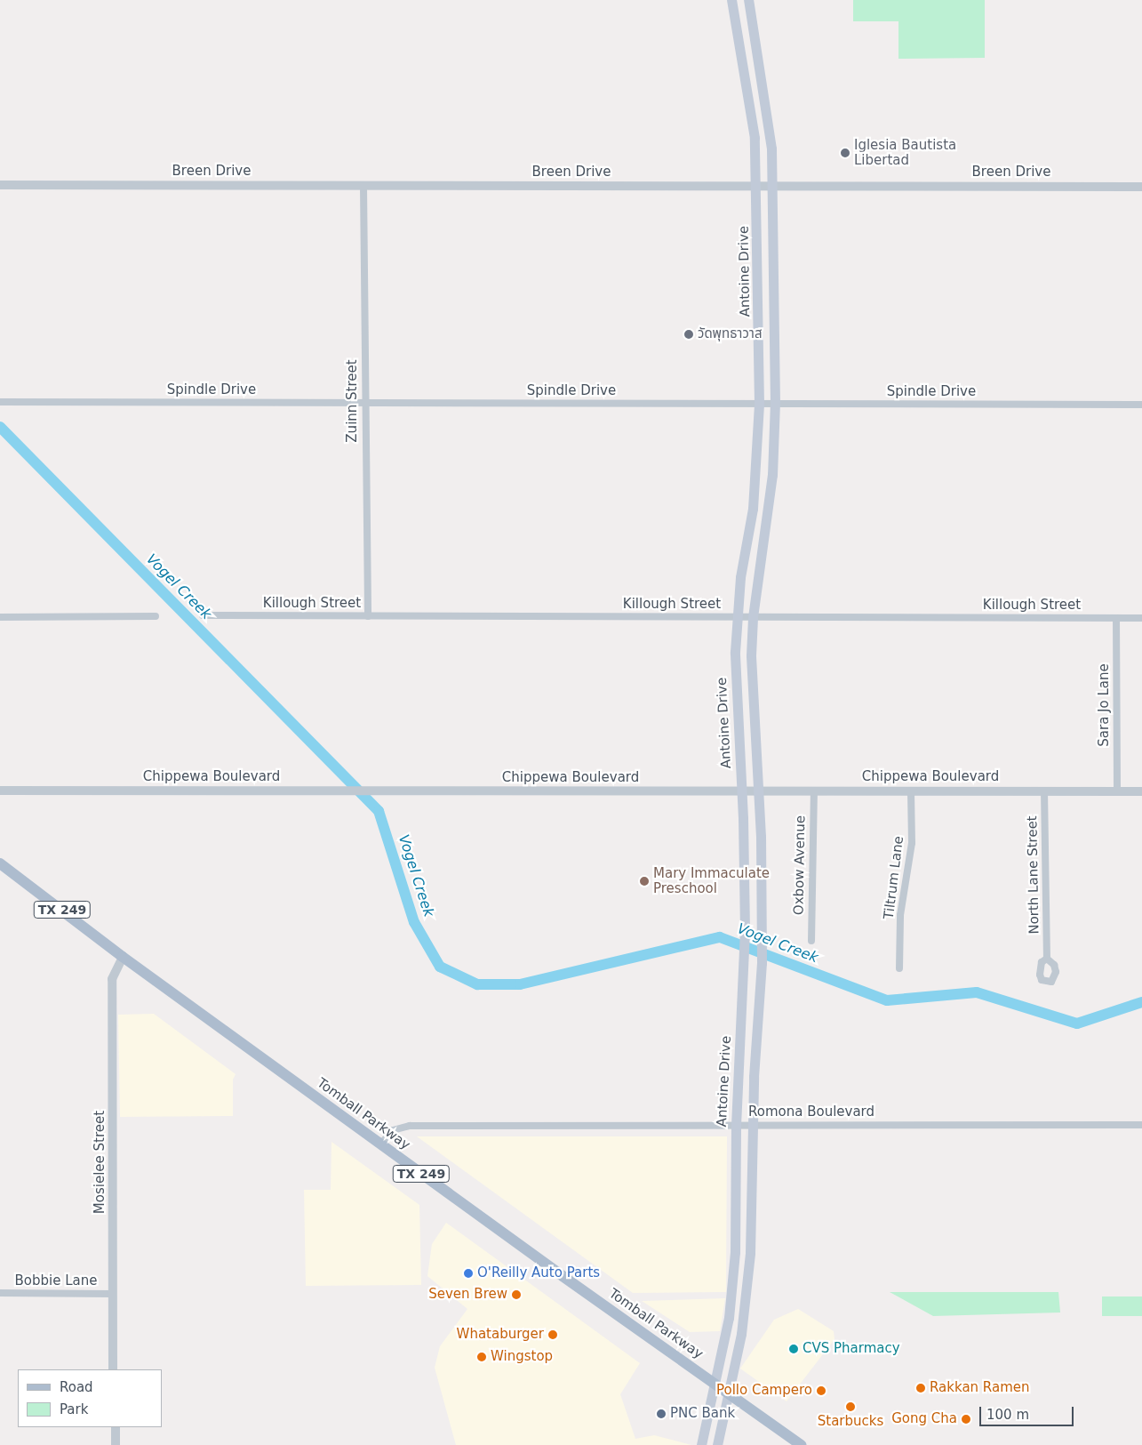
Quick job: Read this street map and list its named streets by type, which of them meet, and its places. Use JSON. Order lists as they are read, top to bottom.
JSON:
{
  "streets": {
    "main road": ["Antoine Drive", "TX 249", "Tomball Parkway"],
    "street": [
      "Breen Drive",
      "Spindle Drive",
      "Zuinn Street",
      "Killough Street",
      "Sara Jo Lane",
      "Chippewa Boulevard",
      "Oxbow Avenue",
      "North Lane Street",
      "Tiltrum Lane",
      "Romona Boulevard",
      "Mosielee Street",
      "Bobbie Lane"
    ]
  },
  "crossings": [
    ["Breen Drive", "Antoine Drive"],
    ["Breen Drive", "Zuinn Street"],
    ["Antoine Drive", "Spindle Drive"],
    ["Antoine Drive", "Killough Street"],
    ["Antoine Drive", "Chippewa Boulevard"],
    ["Antoine Drive", "Romona Boulevard"],
    ["Antoine Drive", "Tomball Parkway"],
    ["Spindle Drive", "Zuinn Street"],
    ["Zuinn Street", "Killough Street"],
    ["Killough Street", "Sara Jo Lane"],
    ["Sara Jo Lane", "Chippewa Boulevard"],
    ["Chippewa Boulevard", "Oxbow Avenue"],
    ["Chippewa Boulevard", "North Lane Street"],
    ["Chippewa Boulevard", "Tiltrum Lane"],
    ["Romona Boulevard", "Tomball Parkway"],
    ["Tomball Parkway", "Mosielee Street"],
    ["Mosielee Street", "Bobbie Lane"]
  ],
  "water": ["Vogel Creek"],
  "places": [
    "Iglesia Bautista Libertad",
    "วัดพุทธาวาส",
    "Mary Immaculate Preschool",
    "O'Reilly Auto Parts",
    "Seven Brew",
    "Whataburger",
    "CVS Pharmacy",
    "Wingstop",
    "Rakkan Ramen",
    "Pollo Campero",
    "Starbucks",
    "PNC Bank",
    "Gong Cha"
  ],
  "legend": ["Road", "Park"],
  "scale_bar": "100 m"
}
